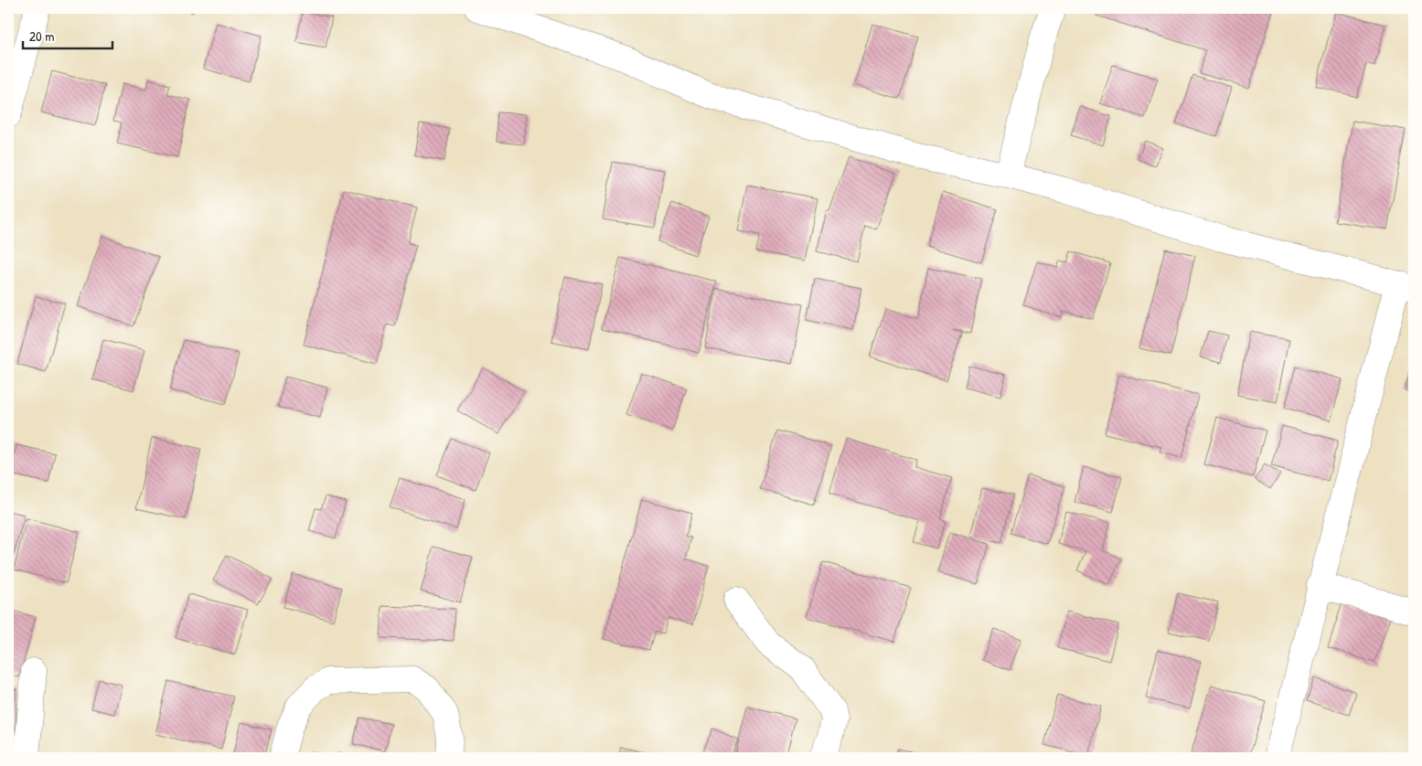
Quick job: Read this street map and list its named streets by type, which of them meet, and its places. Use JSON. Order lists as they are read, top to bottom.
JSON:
{
  "scale_bar": "20 m"
}
